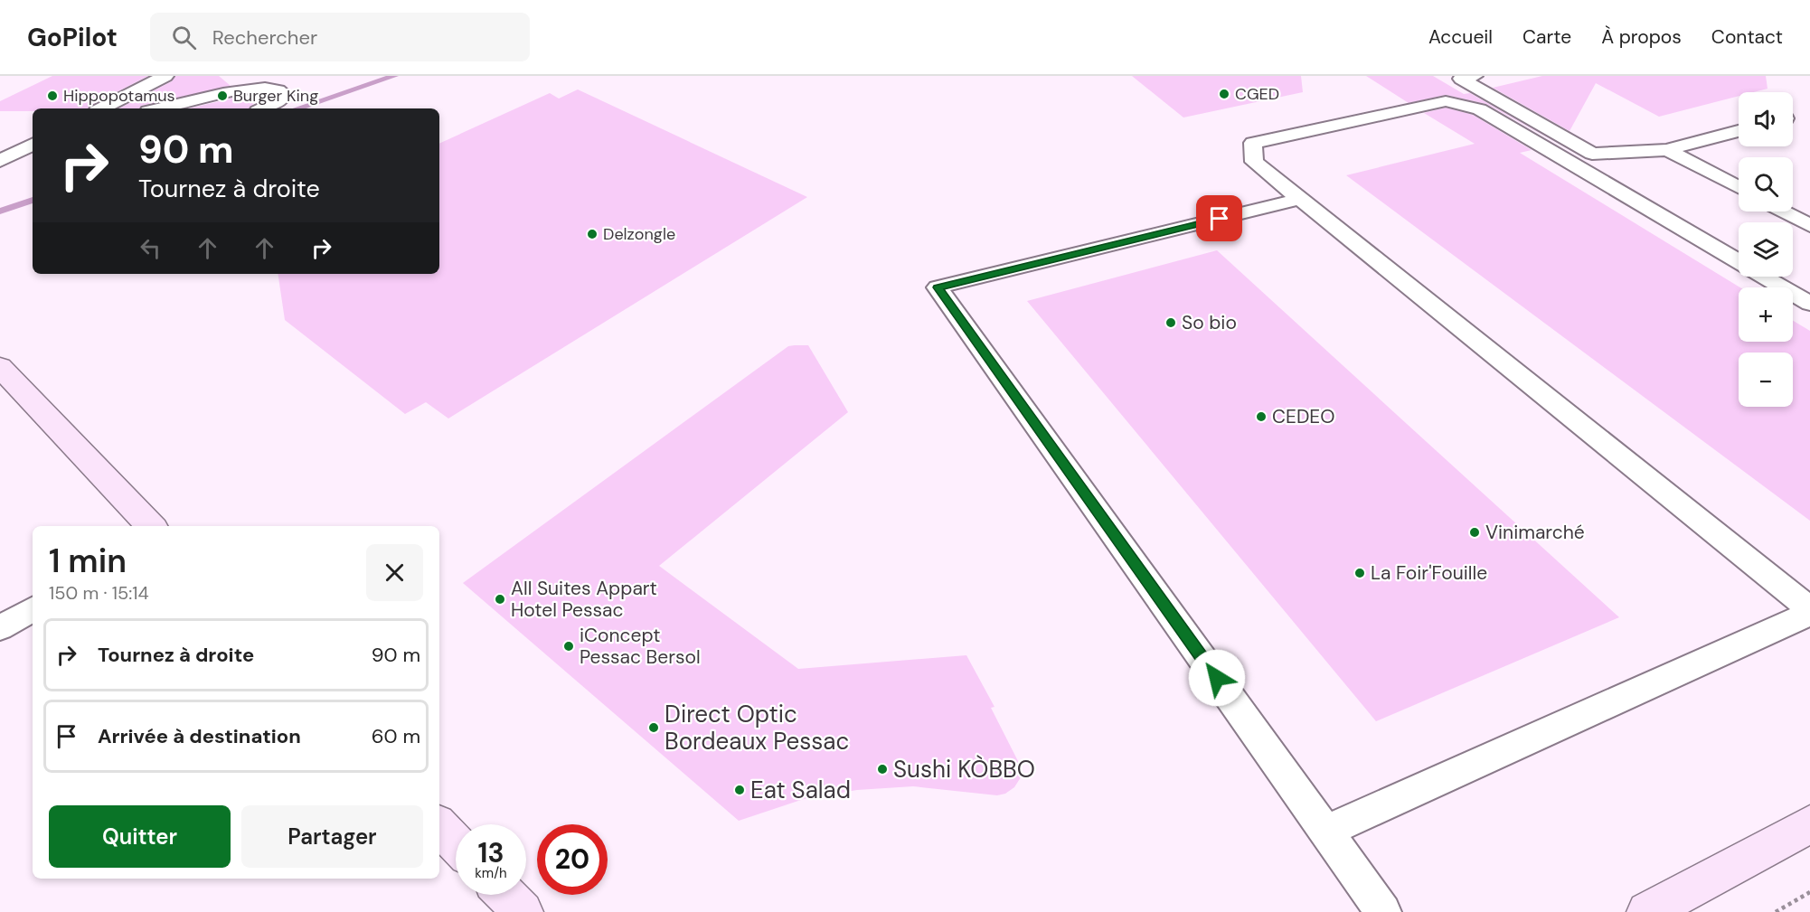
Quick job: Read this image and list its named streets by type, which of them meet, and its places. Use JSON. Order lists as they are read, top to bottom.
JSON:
{
  "places": [
    "CGED",
    "Hippopotamus",
    "Burger King",
    "Delzongle",
    "So bio",
    "CEDEO",
    "Vinimarché",
    "La Foir'Fouille",
    "All Suites Appart Hotel Pessac",
    "iConcept Pessac Bersol",
    "Direct Optic Bordeaux Pessac",
    "Sushi KÒBBO",
    "Eat Salad"
  ],
  "page": {
    "header": "GoPilot",
    "search": "Rechercher",
    "nav": [
      "Accueil",
      "Carte",
      "À propos",
      "Contact"
    ],
    "map_buttons": ["+", "−"],
    "turn": ["90 m", "Tournez à droite"],
    "heading": ["1 min", "150 m · 15:14"],
    "list": [
      {
        "name": "Tournez à droite",
        "value": "90 m"
      },
      {
        "name": "Arrivée à destination",
        "value": "60 m"
      }
    ],
    "buttons": ["Quitter", "Partager"],
    "speed": "13 km/h",
    "limit": "20"
  }
}
